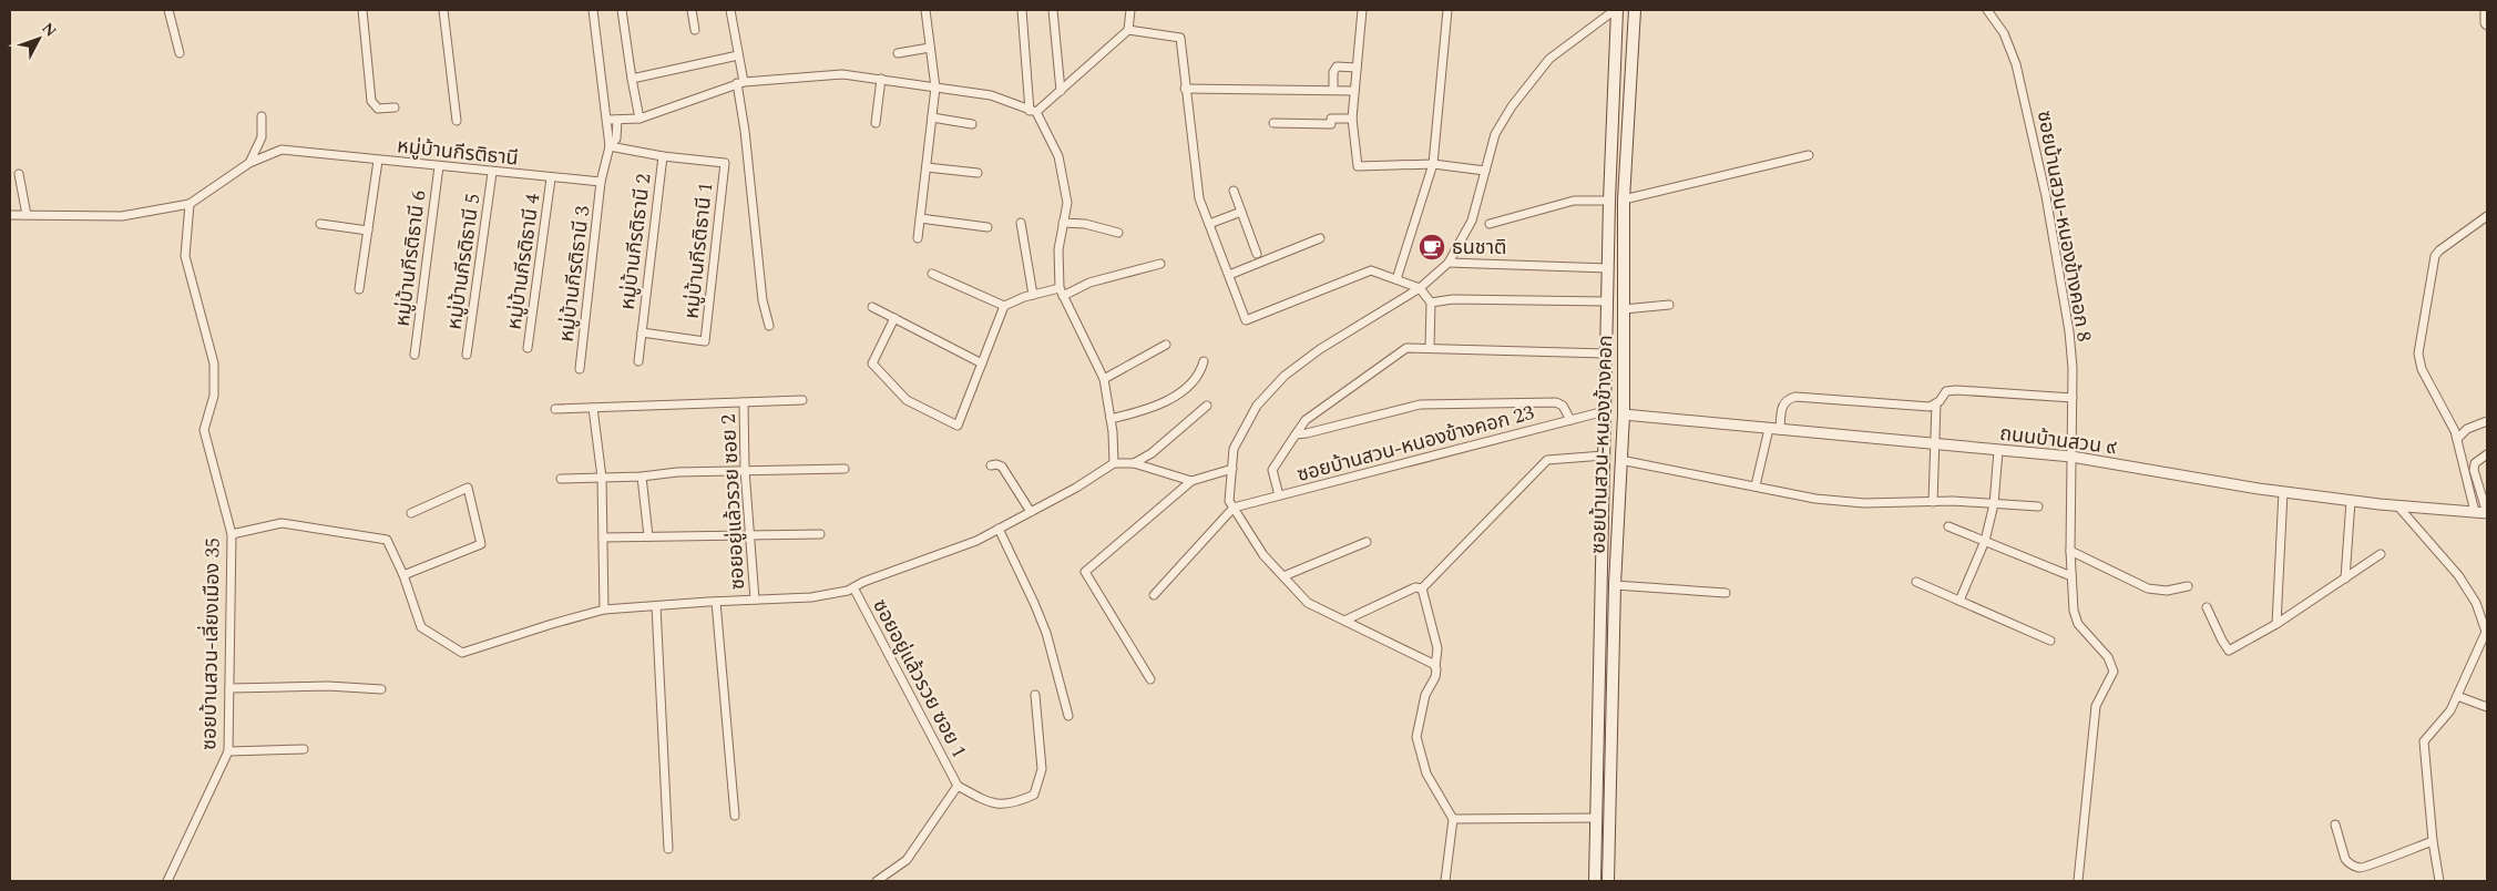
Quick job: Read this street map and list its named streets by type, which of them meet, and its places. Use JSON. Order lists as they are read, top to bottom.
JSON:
{
  "streets": {
    "main road": ["ซอยบ้านสวน-หนองข้างคอก"],
    "street": [
      "หมู่บ้านกีรติธานี",
      "ซอยบ้านสวน-หนองข้างคอก 8",
      "หมู่บ้านกีรติธานี 2",
      "หมู่บ้านกีรติธานี 1",
      "หมู่บ้านกีรติธานี 6",
      "หมู่บ้านกีรติธานี 5",
      "หมู่บ้านกีรติธานี 4",
      "หมู่บ้านกีรติธานี 3",
      "ถนนบ้านสวน ๙",
      "ซอยบ้านสวน-หนองข้างคอก 23",
      "ซอยอยู่แล้วรวย ซอย 2",
      "ซอยบ้านสวน-เลี่ยงเมือง 35",
      "ซอยอยู่แล้วรวย ซอย 1"
    ]
  },
  "crossings": [
    ["หมู่บ้านกีรติธานี", "หมู่บ้านกีรติธานี 6"],
    ["หมู่บ้านกีรติธานี", "หมู่บ้านกีรติธานี 5"],
    ["หมู่บ้านกีรติธานี", "หมู่บ้านกีรติธานี 4"],
    ["หมู่บ้านกีรติธานี", "หมู่บ้านกีรติธานี 3"],
    ["ซอยบ้านสวน-หนองข้างคอก 8", "ถนนบ้านสวน ๙"],
    ["หมู่บ้านกีรติธานี 2", "หมู่บ้านกีรติธานี 1"],
    ["ถนนบ้านสวน ๙", "ซอยบ้านสวน-หนองข้างคอก"],
    ["ซอยบ้านสวน-หนองข้างคอก 23", "ซอยบ้านสวน-หนองข้างคอก"]
  ],
  "places": {
    "cafe": ["ธนชาติ"]
  },
  "north": "top right"
}
